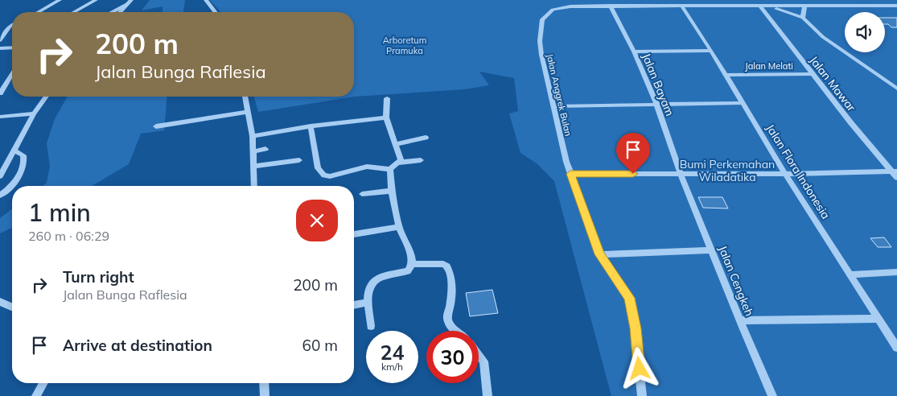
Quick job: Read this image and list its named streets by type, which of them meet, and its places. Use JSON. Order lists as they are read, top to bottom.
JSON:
{
  "streets": {
    "street": [
      "Jalan Melati",
      "Jalan Mawar",
      "Jalan Bayam",
      "Jalan Anggrek Bulan",
      "Jalan Flora Indonesia",
      "Jalan Cengkeh"
    ]
  },
  "crossings": [
    ["Jalan Melati", "Jalan Mawar"],
    ["Jalan Melati", "Jalan Flora Indonesia"],
    ["Jalan Bayam", "Jalan Anggrek Bulan"],
    ["Jalan Bayam", "Jalan Cengkeh"]
  ],
  "parks": ["Arboretum Pramuka", "Bumi Perkemahan Wiladatika"],
  "page": {
    "turn": ["200 m", "Jalan Bunga Raflesia"],
    "heading": ["1 min", "260 m · 06:29"],
    "list": [
      {
        "name": "Turn right",
        "note": "Jalan Bunga Raflesia",
        "value": "200 m"
      },
      {
        "name": "Arrive at destination",
        "value": "60 m"
      }
    ],
    "speed": "24 km/h",
    "limit": "30"
  }
}
